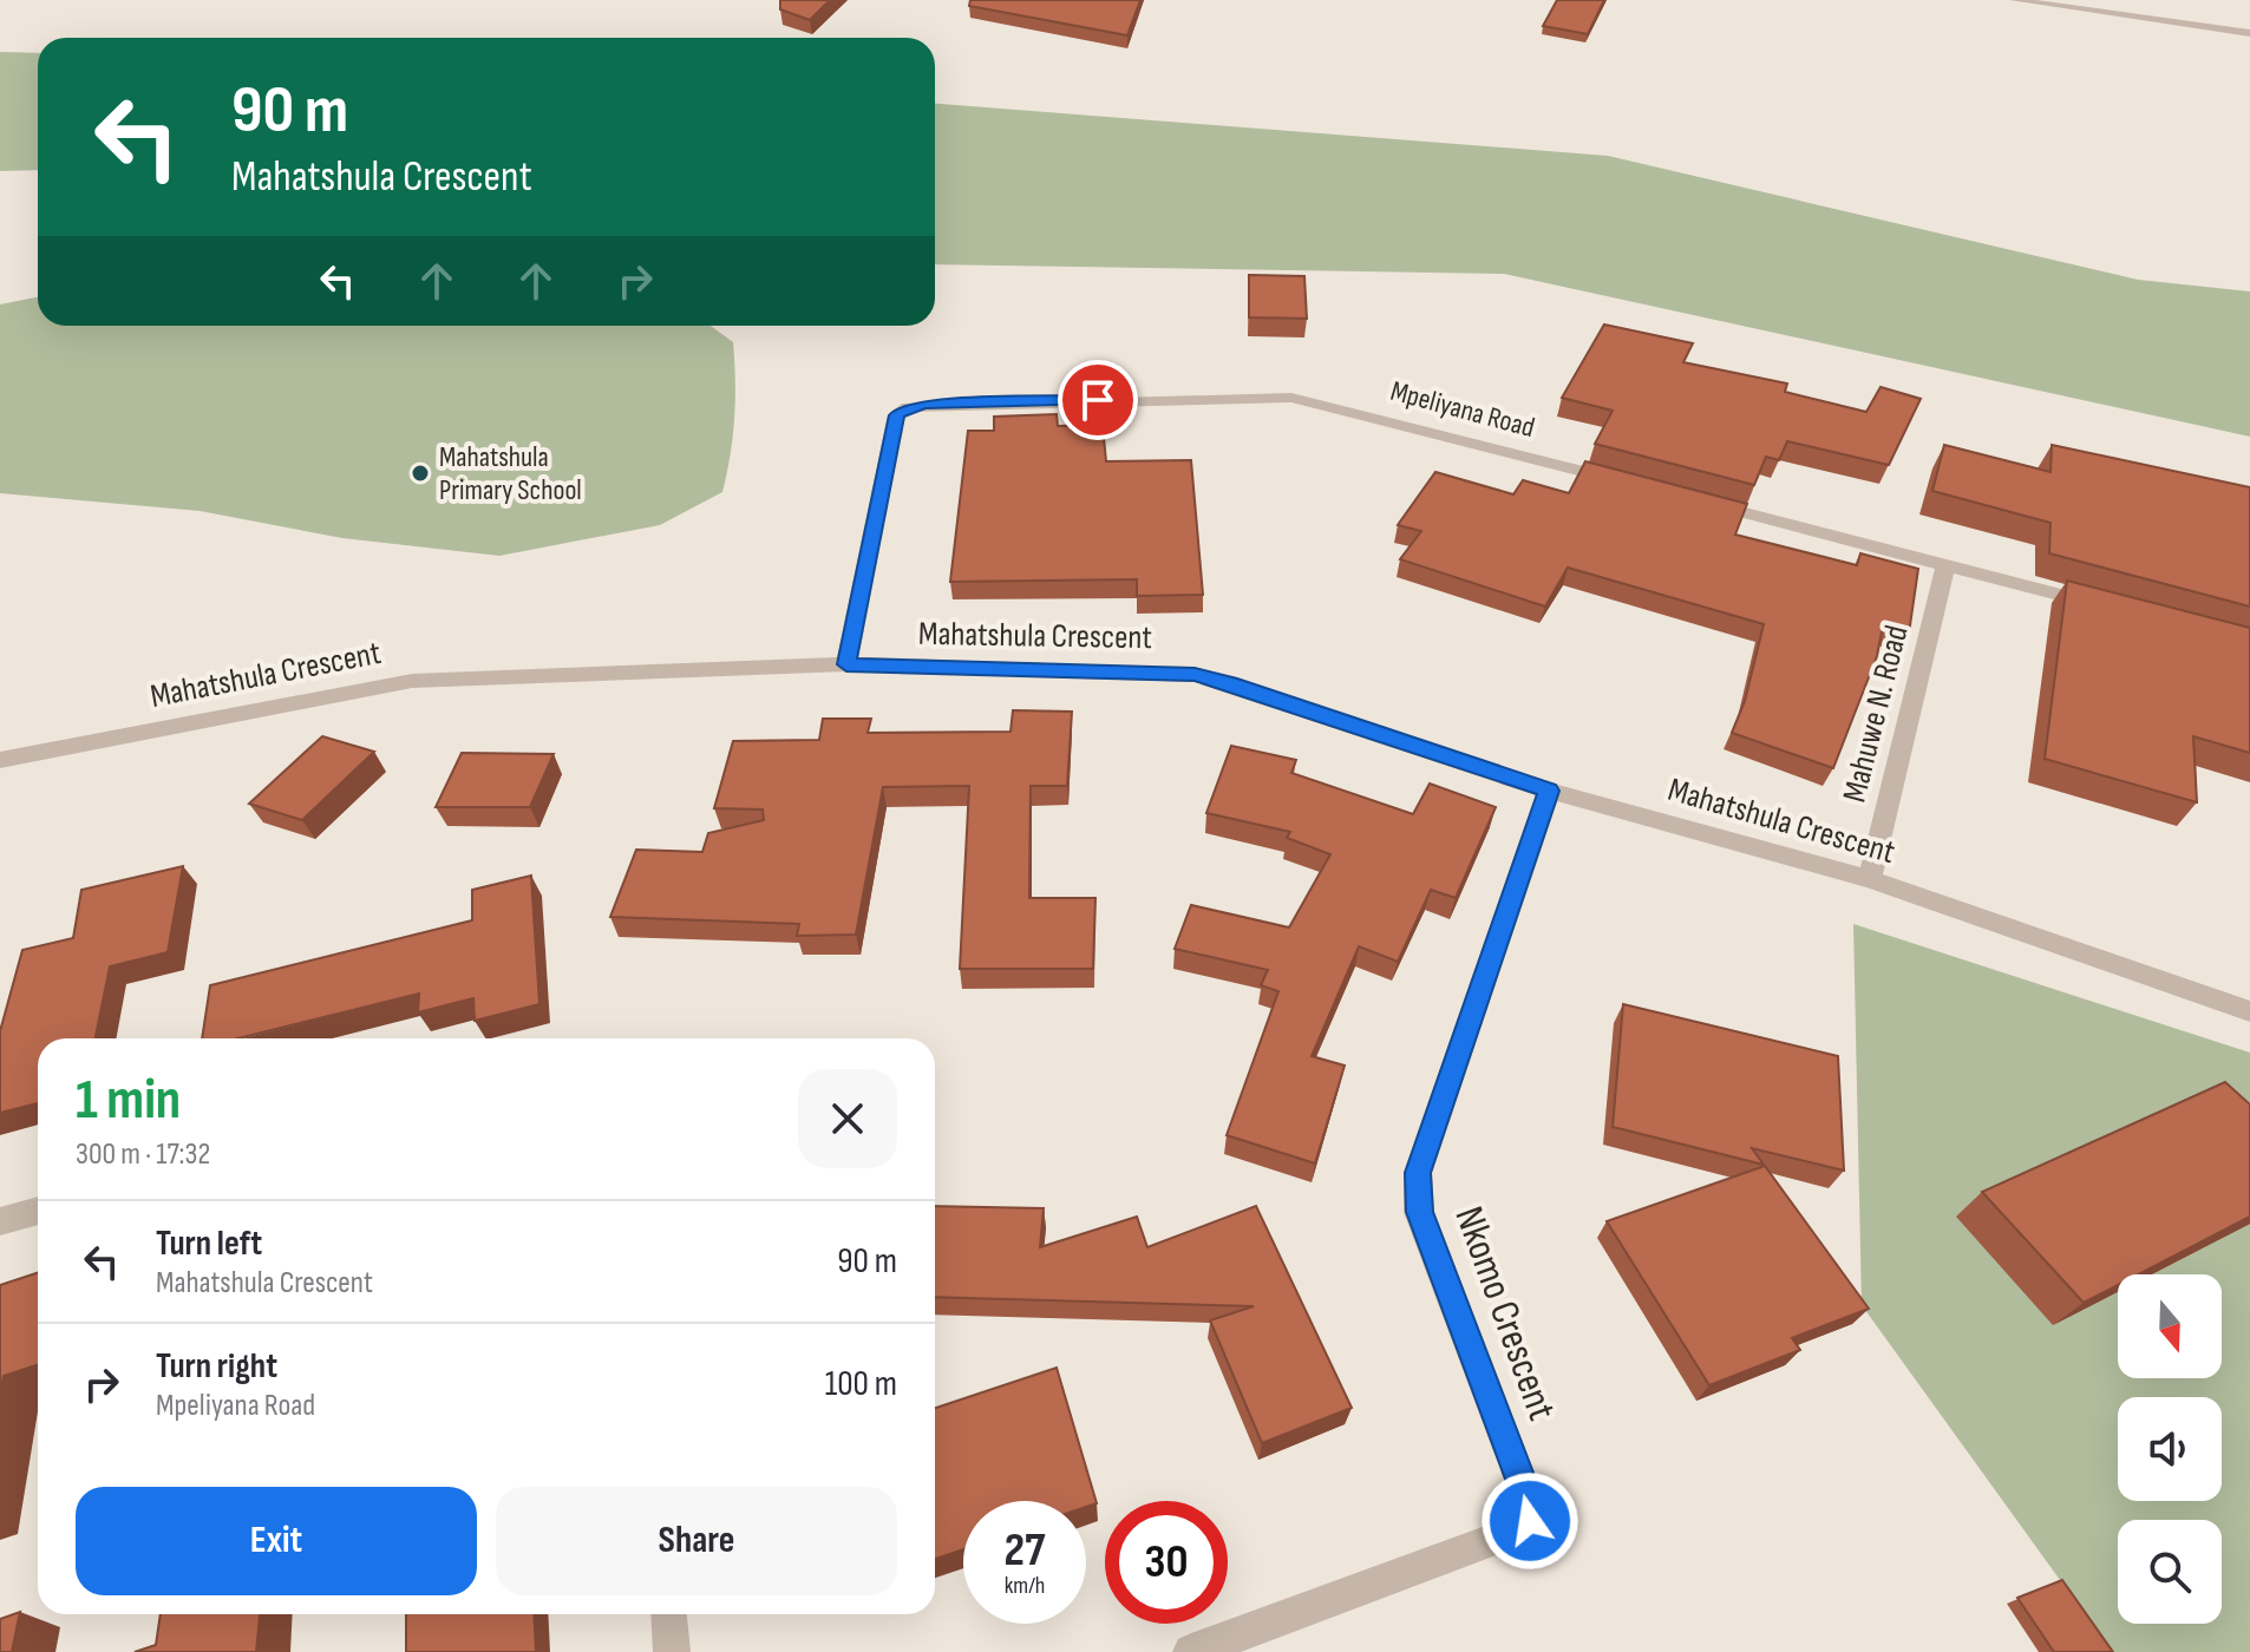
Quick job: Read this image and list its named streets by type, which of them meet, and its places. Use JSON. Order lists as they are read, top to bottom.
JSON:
{
  "streets": {
    "street": [
      "Mpeliyana Road",
      "Mahatshula Crescent",
      "Mahuwe N. Road",
      "Nkomo Crescent"
    ]
  },
  "crossings": [
    ["Mpeliyana Road", "Mahatshula Crescent"],
    ["Mahatshula Crescent", "Mahuwe N. Road"],
    ["Mahatshula Crescent", "Nkomo Crescent"]
  ],
  "places": ["Mahatshula Primary School"],
  "north": "bottom",
  "page": {
    "turn": ["90 m", "Mahatshula Crescent"],
    "heading": ["1 min", "300 m · 17:32"],
    "list": [
      {
        "name": "Turn left",
        "note": "Mahatshula Crescent",
        "value": "90 m"
      },
      {
        "name": "Turn right",
        "note": "Mpeliyana Road",
        "value": "100 m"
      }
    ],
    "buttons": ["Exit", "Share"],
    "speed": "27 km/h",
    "limit": "30"
  }
}
